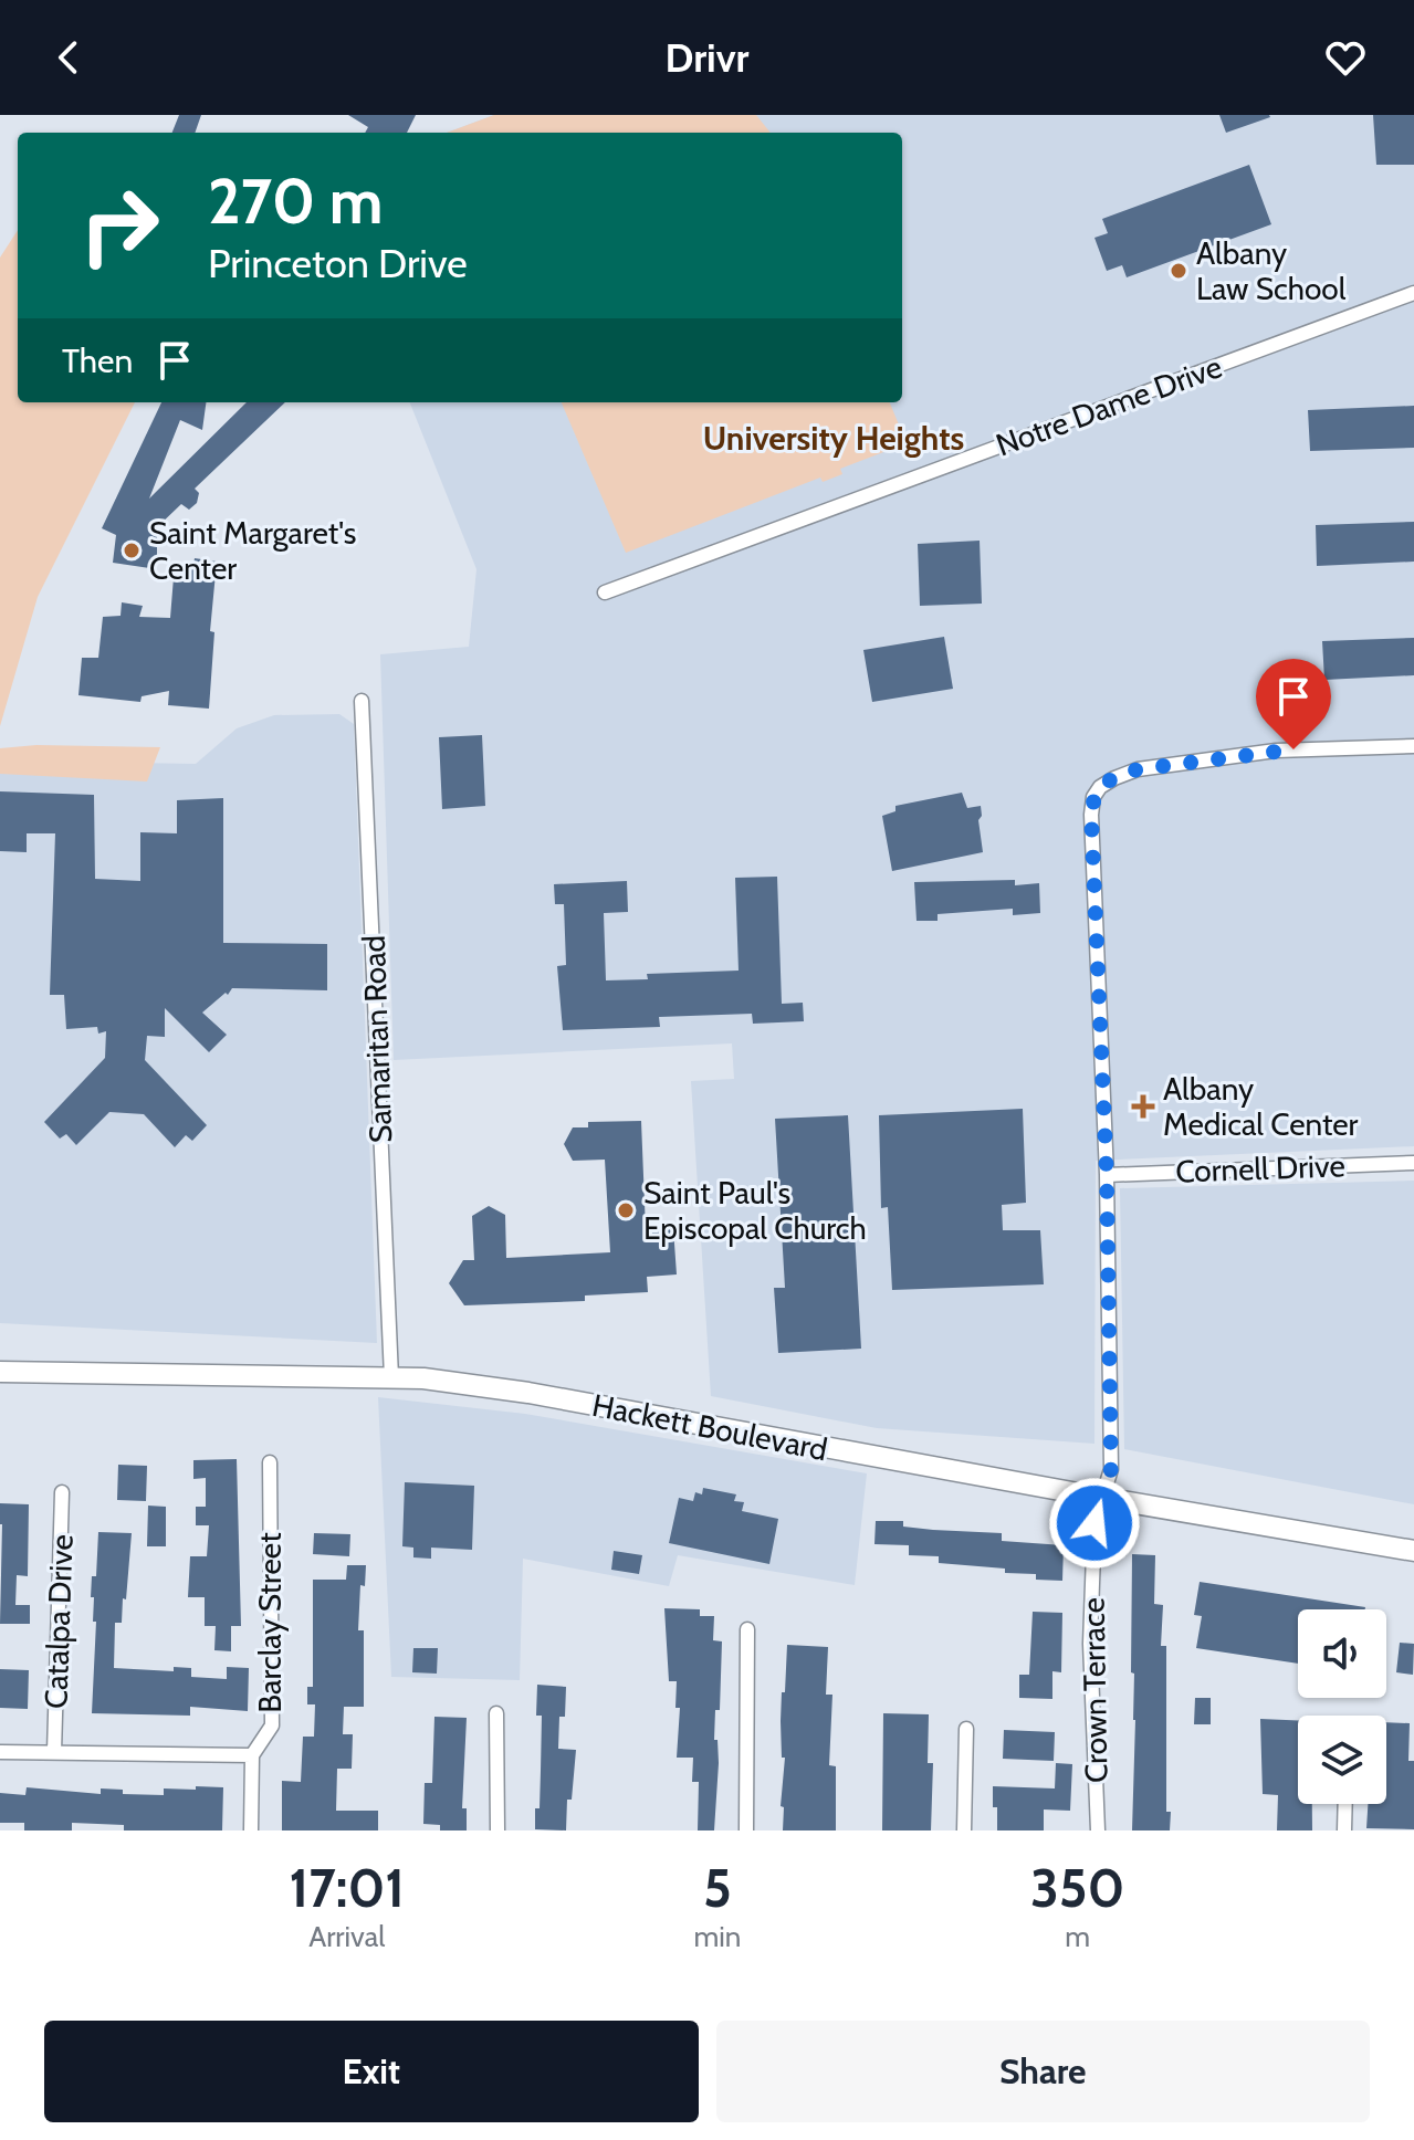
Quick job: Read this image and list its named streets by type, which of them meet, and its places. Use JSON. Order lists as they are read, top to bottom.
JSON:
{
  "streets": {
    "street": [
      "Notre Dame Drive",
      "Samaritan Road",
      "Cornell Drive",
      "Hackett Boulevard",
      "Catalpa Drive",
      "Barclay Street",
      "Crown Terrace"
    ]
  },
  "crossings": [
    ["Samaritan Road", "Hackett Boulevard"],
    ["Cornell Drive", "Crown Terrace"],
    ["Hackett Boulevard", "Crown Terrace"]
  ],
  "districts": ["University Heights"],
  "places": {
    "other": ["Albany Law School", "Saint Margaret's Center", "Saint Paul's Episcopal Church"],
    "health": ["Albany Medical Center"]
  },
  "page": {
    "header": "Drivr",
    "turn": ["270 m", "Princeton Drive"],
    "then": "Then",
    "eta": [
      "17:01",
      "Arrival",
      "5",
      "min",
      "350",
      "m"
    ],
    "buttons": ["Exit", "Share"]
  }
}
